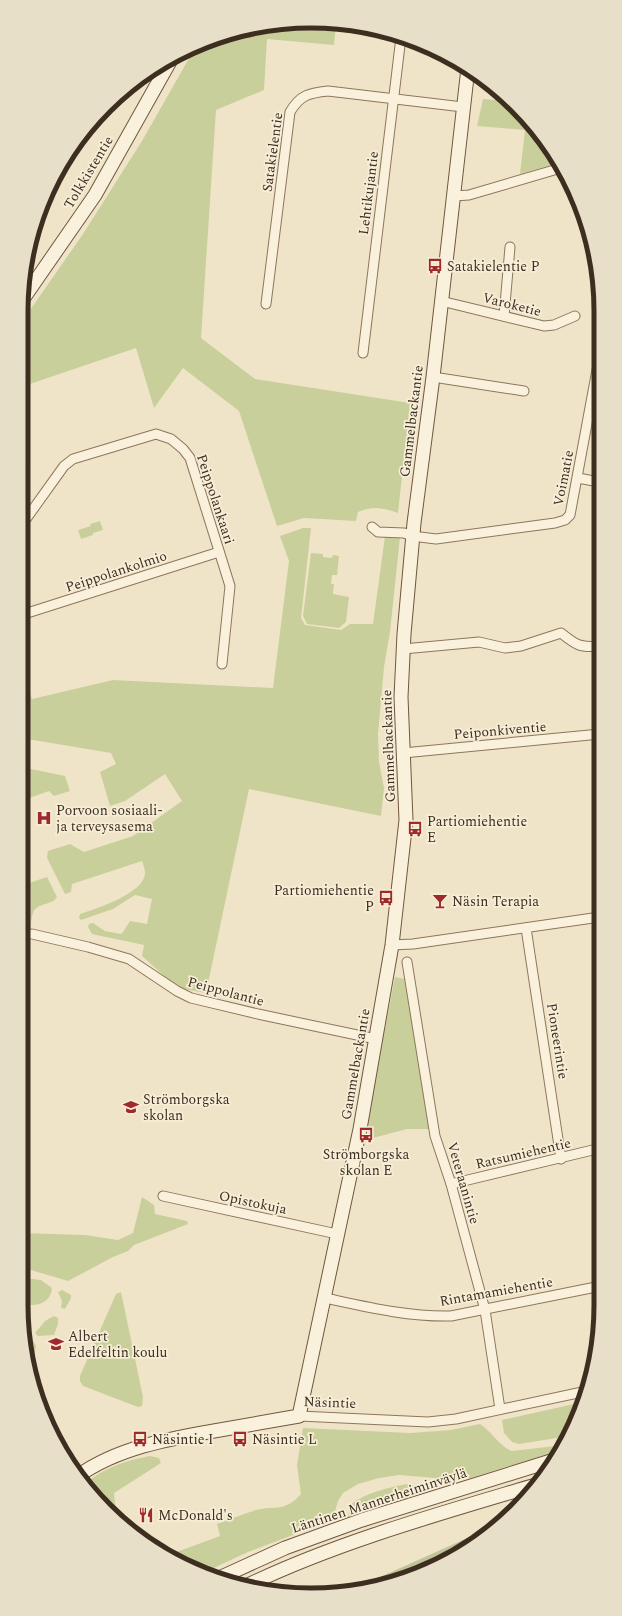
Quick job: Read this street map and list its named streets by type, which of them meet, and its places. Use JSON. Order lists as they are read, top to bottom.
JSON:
{
  "streets": {
    "street": [
      "Satakielentie",
      "Tolkkistentie",
      "Lehtikujantie",
      "Varoketie",
      "Gammelbackantie",
      "Voimatie",
      "Peippolankaari",
      "Peippolankolmio",
      "Peiponkiventie",
      "Peippolantie",
      "Pioneerintie",
      "Ratsumiehentie",
      "Veteraanintie",
      "Opistokuja",
      "Rintamamiehentie",
      "Näsintie",
      "Läntinen Mannerheiminväylä"
    ]
  },
  "crossings": [
    ["Satakielentie", "Lehtikujantie"],
    ["Satakielentie", "Gammelbackantie"],
    ["Varoketie", "Gammelbackantie"],
    ["Gammelbackantie", "Voimatie"],
    ["Gammelbackantie", "Peiponkiventie"],
    ["Gammelbackantie", "Peippolantie"],
    ["Gammelbackantie", "Opistokuja"],
    ["Gammelbackantie", "Rintamamiehentie"],
    ["Gammelbackantie", "Näsintie"],
    ["Peippolankaari", "Peippolankolmio"],
    ["Pioneerintie", "Ratsumiehentie"],
    ["Ratsumiehentie", "Veteraanintie"],
    ["Veteraanintie", "Rintamamiehentie"],
    ["Veteraanintie", "Näsintie"]
  ],
  "places": {
    "bus stop": [
      "Satakielentie P",
      "Partiomiehentie E",
      "Partiomiehentie P",
      "Strömborgska skolan E",
      "Näsintie I",
      "Näsintie L"
    ],
    "hospital": ["Porvoon sosiaali- ja terveysasema"],
    "bar": ["Näsin Terapia"],
    "school or university": ["Strömborgska skolan", "Albert Edelfeltin koulu"],
    "restaurant": ["McDonald's"]
  }
}
